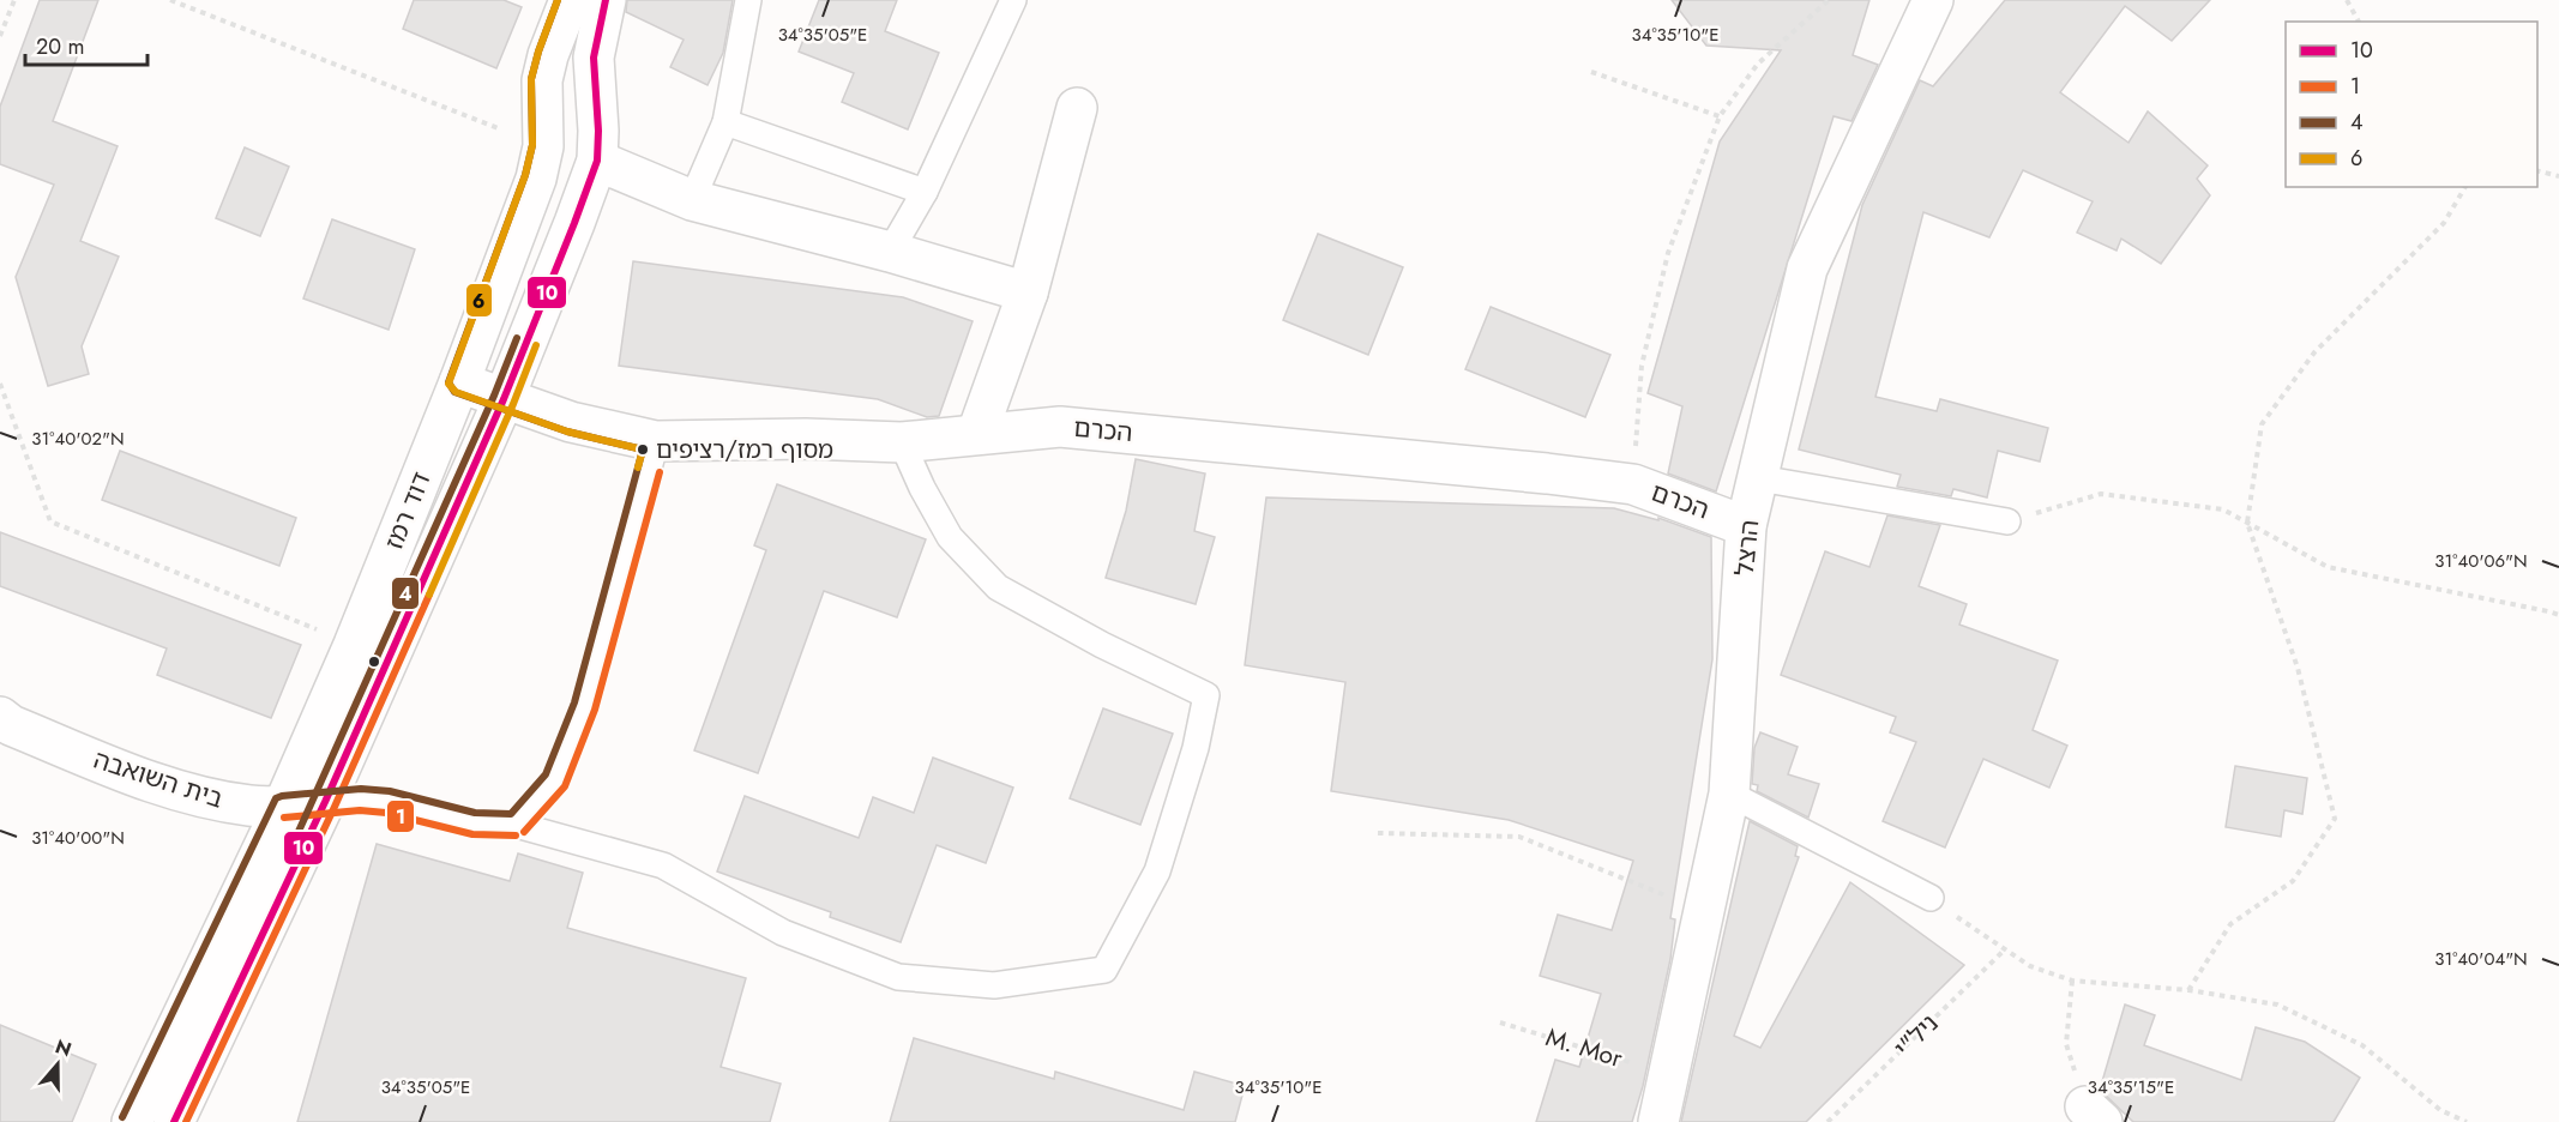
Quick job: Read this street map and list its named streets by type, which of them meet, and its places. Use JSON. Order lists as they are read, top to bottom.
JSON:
{
  "streets": {
    "street": [
      "הכרם",
      "דוד רמז",
      "הרצל",
      "בית השואבה"
    ],
    "path": ["ניל\"י", "M. Mor"]
  },
  "crossings": [
    ["הכרם", "דוד רמז"],
    ["הכרם", "הרצל"],
    ["דוד רמז", "בית השואבה"],
    ["הרצל", "M. Mor"]
  ],
  "places": ["מסוף רמז/רציפים"],
  "lines": [
    "transit line 10",
    "transit line 4",
    "transit line 6",
    "transit line 1"
  ],
  "legend": [
    "10",
    "1",
    "4",
    "6"
  ],
  "scale_bar": "20 m",
  "north": "top",
  "coordinates": [
    "34°35'10\"E",
    "34°35'05\"E",
    "31°40'02\"N",
    "31°40'06\"N",
    "31°40'00\"N",
    "31°40'04\"N",
    "34°35'15\"E"
  ]
}
